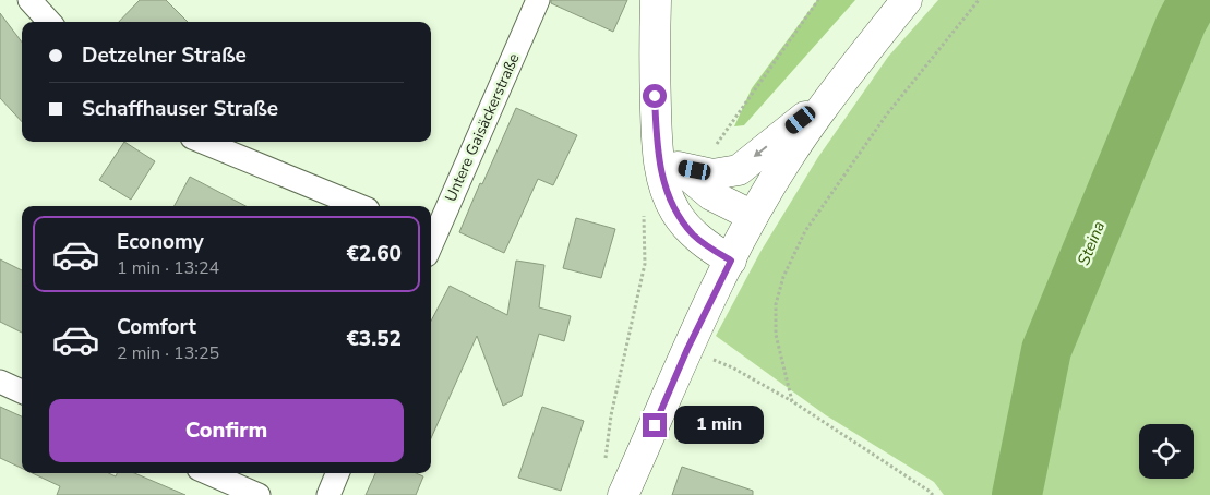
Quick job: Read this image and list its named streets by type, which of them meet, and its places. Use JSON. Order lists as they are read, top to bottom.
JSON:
{
  "streets": {
    "street": ["Untere Gaisäckerstraße"]
  },
  "water": ["Steina"],
  "page": {
    "banner": ["Detzelner Straße", "Schaffhauser Straße"],
    "list": [
      {
        "name": "Economy",
        "note": "1 min · 13:24",
        "value": "€2.60"
      },
      {
        "name": "Comfort",
        "note": "2 min · 13:25",
        "value": "€3.52"
      }
    ],
    "buttons": "Confirm",
    "bubble": "1 min"
  }
}
